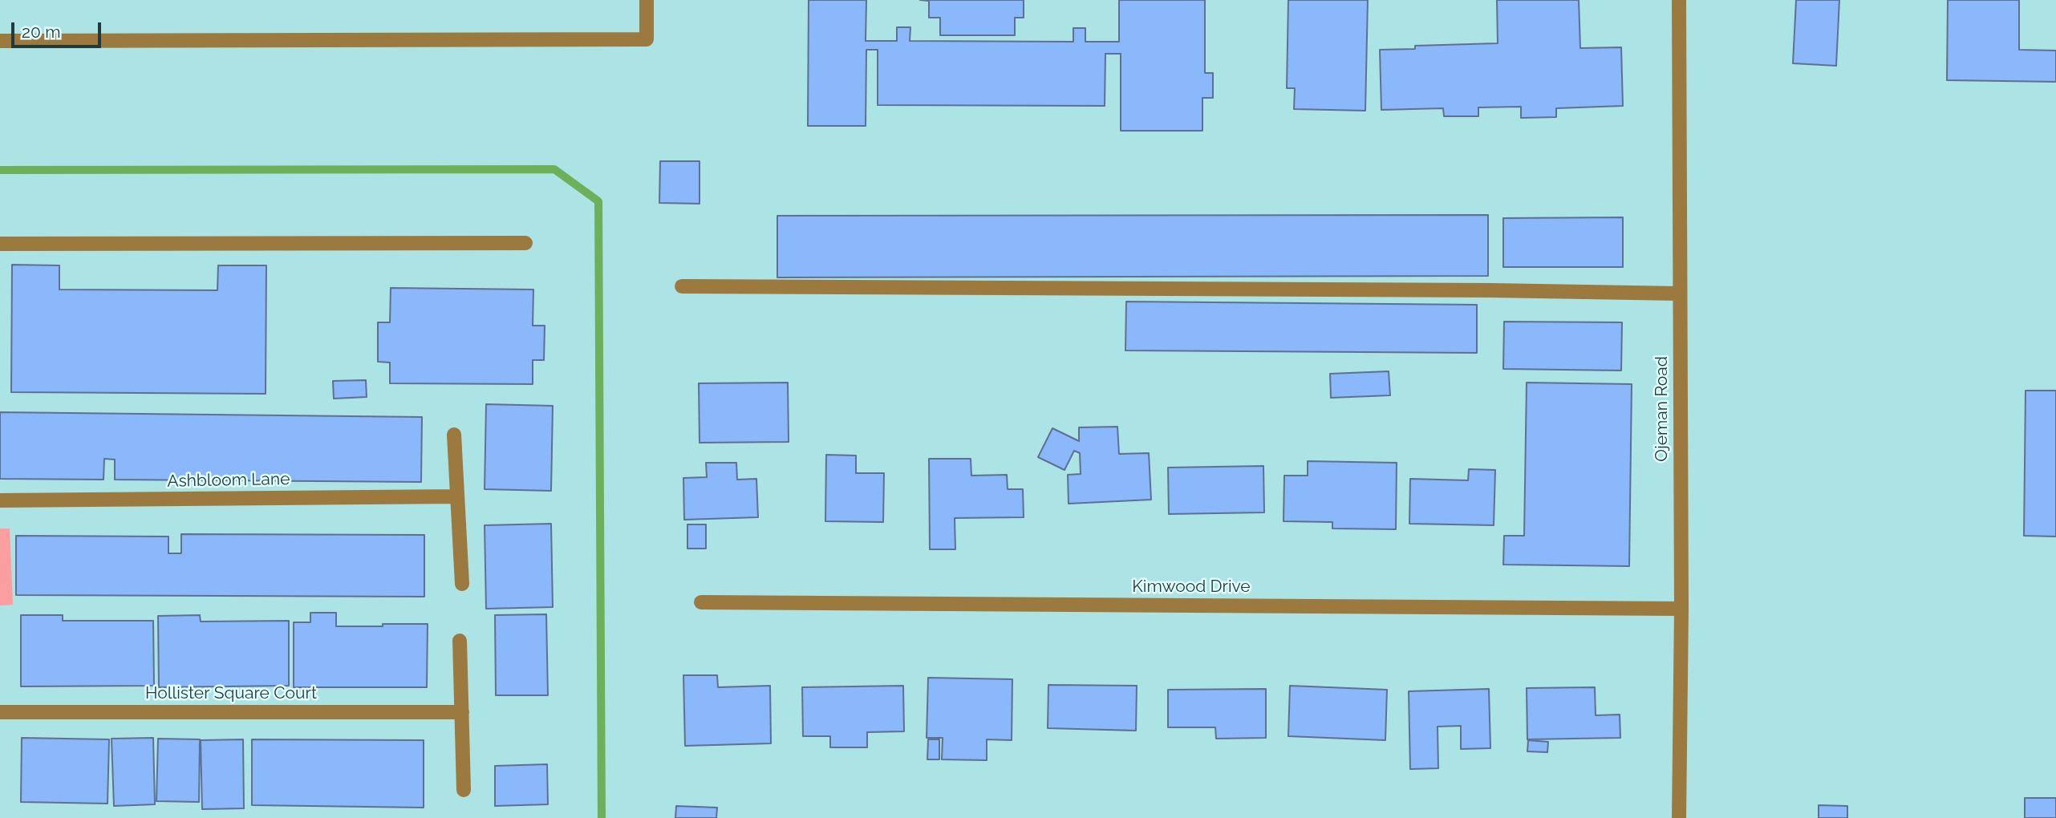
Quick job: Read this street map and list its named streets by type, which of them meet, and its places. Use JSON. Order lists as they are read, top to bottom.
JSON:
{
  "streets": {
    "street": [
      "Ojeman Road",
      "Ashbloom Lane",
      "Kimwood Drive",
      "Hollister Square Court"
    ]
  },
  "crossings": [
    ["Ojeman Road", "Kimwood Drive"]
  ],
  "scale_bar": "20 m"
}
